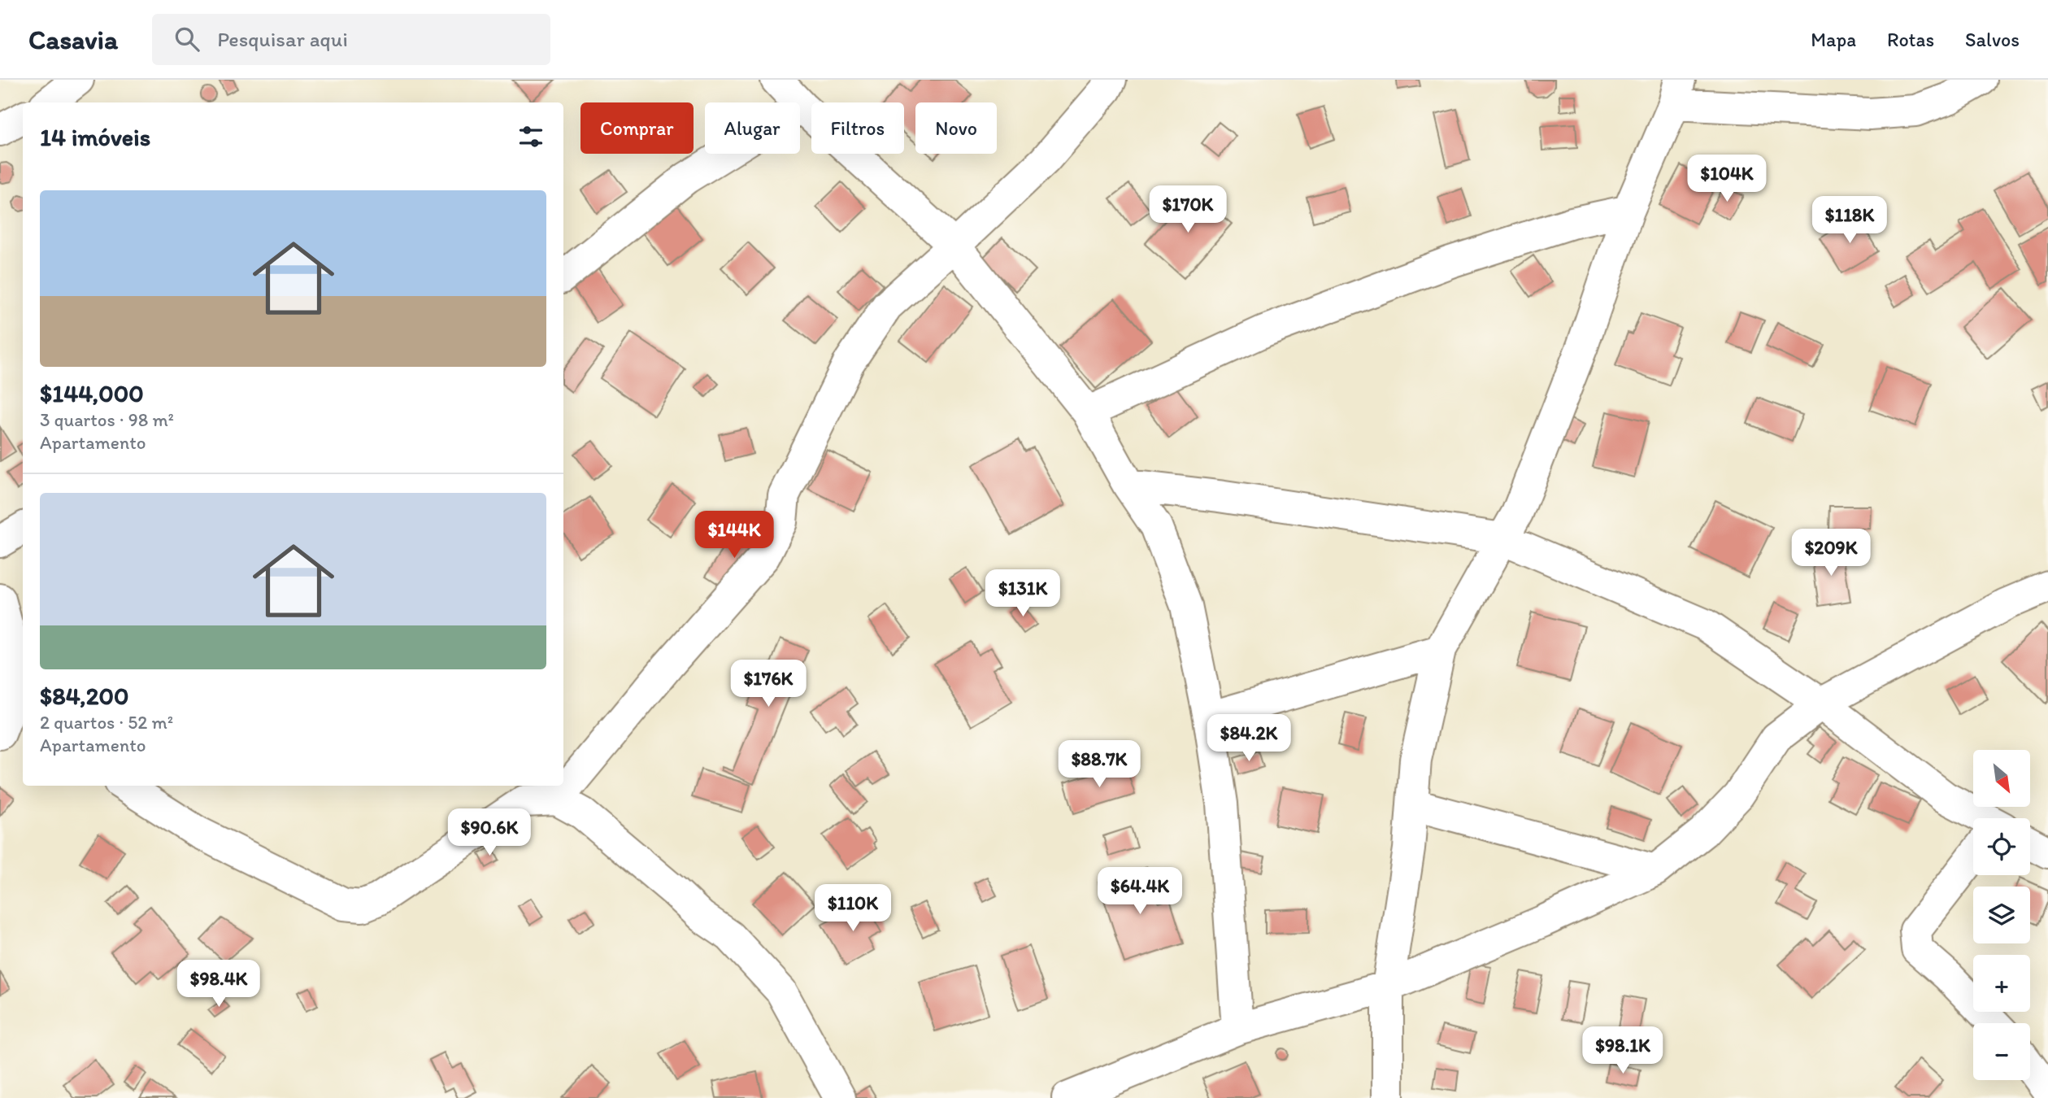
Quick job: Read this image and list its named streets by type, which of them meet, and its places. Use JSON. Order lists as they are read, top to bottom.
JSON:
{
  "north": "bottom right",
  "page": {
    "header": "Casavia",
    "search": "Pesquisar aqui",
    "nav": ["Mapa", "Rotas", "Salvos"],
    "chip": [
      "Comprar",
      "Alugar",
      "Filtros",
      "Novo"
    ],
    "heading": "14 imóveis",
    "price": [
      "$104K",
      "$170K",
      "$118K",
      "$144K",
      "$209K",
      "$131K",
      "$176K",
      "$84.2K",
      "$88.7K",
      "$90.6K",
      "$64.4K",
      "$110K",
      "$98.4K",
      "$98.1K"
    ],
    "list": [
      {
        "name": "$144,000",
        "note": "3 quartos · 98 m² · Apartamento"
      },
      {
        "name": "$84,200",
        "note": "2 quartos · 52 m² · Apartamento"
      }
    ],
    "map_buttons": ["+", "−"]
  }
}
